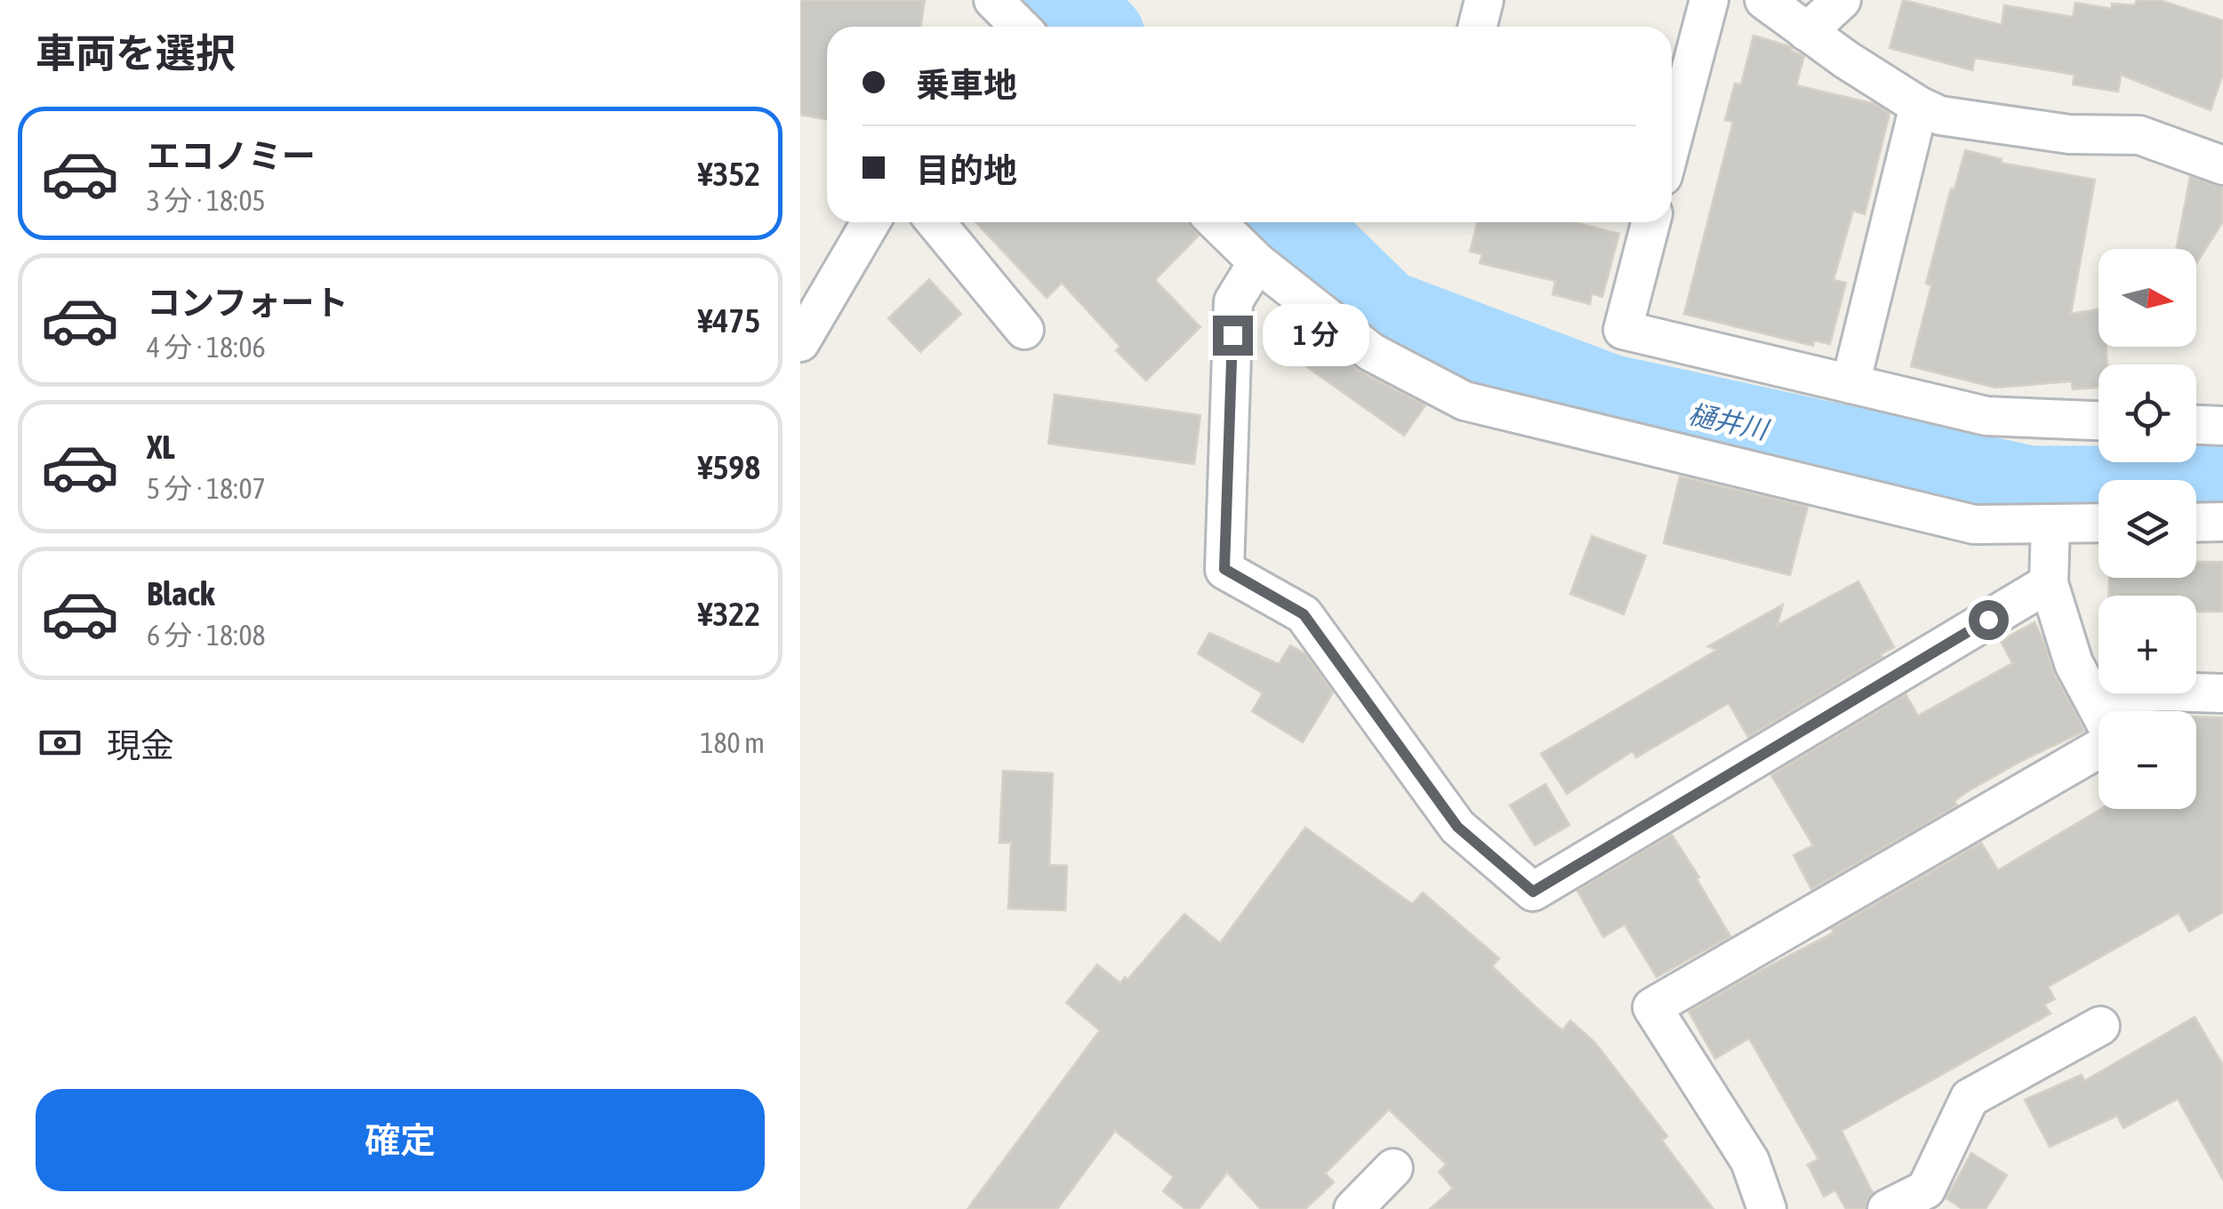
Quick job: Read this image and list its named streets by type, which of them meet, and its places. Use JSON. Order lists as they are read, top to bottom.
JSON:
{
  "water": ["樋井川"],
  "north": "right",
  "page": {
    "heading": "車両を選択",
    "banner": ["乗車地", "目的地"],
    "list": [
      {
        "name": "エコノミー",
        "note": "3 分 · 18:05",
        "value": "¥352"
      },
      {
        "name": "コンフォート",
        "note": "4 分 · 18:06",
        "value": "¥475"
      },
      {
        "name": "XL",
        "note": "5 分 · 18:07",
        "value": "¥598"
      },
      {
        "name": "Black",
        "note": "6 分 · 18:08",
        "value": "¥322"
      }
    ],
    "map_buttons": ["+", "−"],
    "bubble": "1 分",
    "pay": ["現金", "180 m"],
    "buttons": "確定"
  }
}
